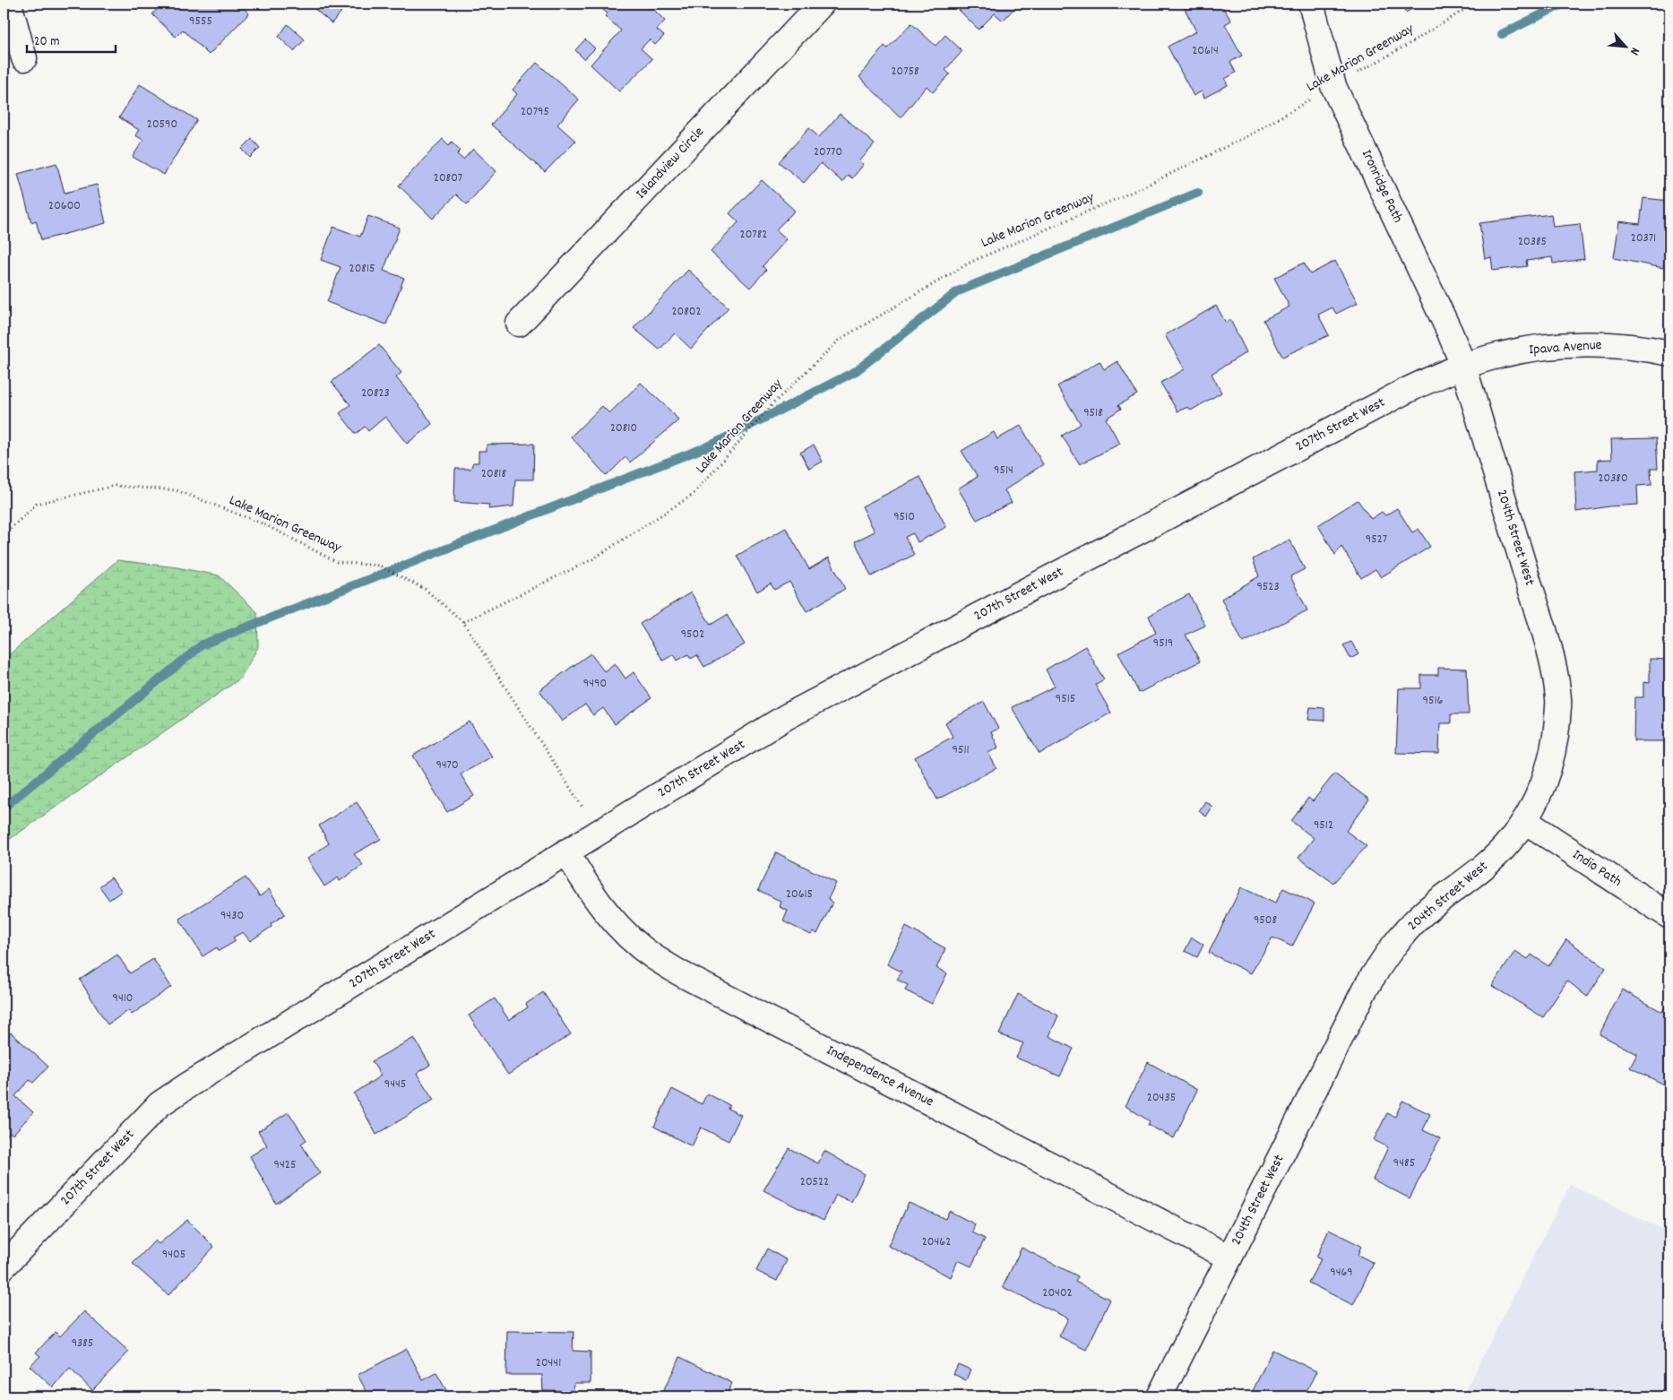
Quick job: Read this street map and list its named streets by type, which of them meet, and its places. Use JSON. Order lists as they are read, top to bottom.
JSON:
{
  "streets": {
    "street": [
      "Islandview Circle",
      "Ironridge Path",
      "Ipava Avenue",
      "207th Street West",
      "204th Street West",
      "Indio Path",
      "Independence Avenue"
    ],
    "path": ["Lake Marion Greenway"]
  },
  "crossings": [
    ["Lake Marion Greenway", "Ironridge Path"],
    ["Ironridge Path", "Ipava Avenue"],
    ["Ironridge Path", "207th Street West"],
    ["Ironridge Path", "204th Street West"],
    ["Ipava Avenue", "207th Street West"],
    ["Ipava Avenue", "204th Street West"],
    ["207th Street West", "204th Street West"],
    ["207th Street West", "Independence Avenue"],
    ["204th Street West", "Indio Path"],
    ["204th Street West", "Independence Avenue"]
  ],
  "house_numbers": [
    "9555",
    "20614",
    "20758",
    "20795",
    "20590",
    "20770",
    "20807",
    "20600",
    "20782",
    "20371",
    "20385",
    "20815",
    "20802",
    "20823",
    "9518",
    "20810",
    "9514",
    "20818",
    "20380",
    "9510",
    "9527",
    "9523",
    "9502",
    "9519",
    "9490",
    "9515",
    "9516",
    "9511",
    "9470",
    "9512",
    "20615",
    "9430",
    "9508",
    "9410",
    "9445",
    "20435",
    "9485",
    "9425",
    "20522",
    "20462",
    "9405",
    "9469",
    "20402",
    "9385",
    "20441"
  ],
  "scale_bar": "20 m",
  "north": "bottom right"
}
